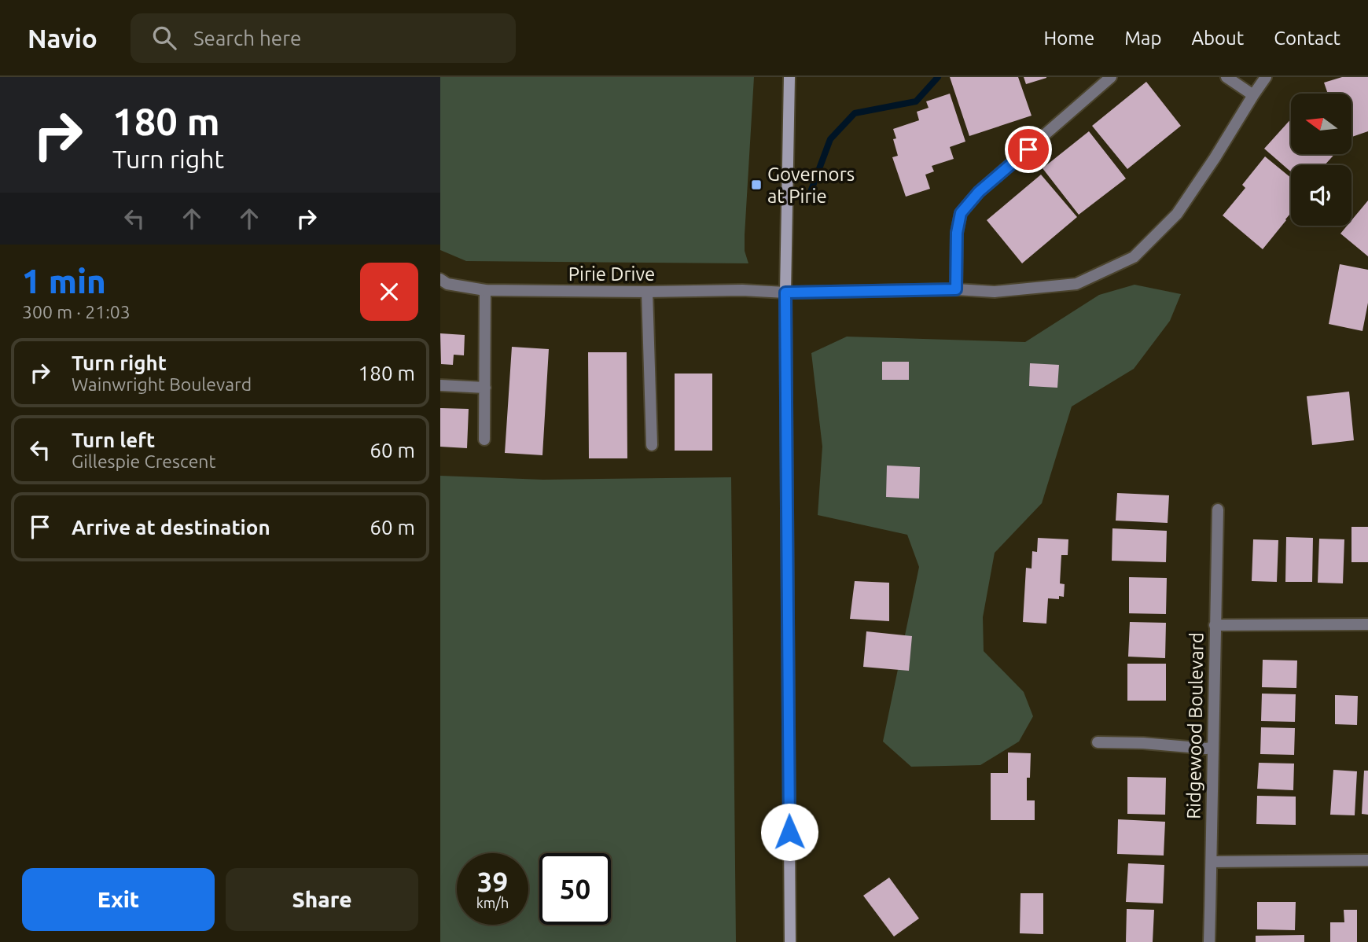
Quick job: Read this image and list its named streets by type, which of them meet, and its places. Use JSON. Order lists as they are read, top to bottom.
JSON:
{
  "streets": {
    "street": ["Pirie Drive", "Ridgewood Boulevard"]
  },
  "places": {
    "transit": ["Governors at Pirie"]
  },
  "north": "left",
  "page": {
    "header": "Navio",
    "search": "Search here",
    "nav": [
      "Home",
      "Map",
      "About",
      "Contact"
    ],
    "turn": ["180 m", "Turn right"],
    "heading": ["1 min", "300 m · 21:03"],
    "list": [
      {
        "name": "Turn right",
        "note": "Wainwright Boulevard",
        "value": "180 m"
      },
      {
        "name": "Turn left",
        "note": "Gillespie Crescent",
        "value": "60 m"
      },
      {
        "name": "Arrive at destination",
        "value": "60 m"
      }
    ],
    "speed": "39 km/h",
    "limit": "50",
    "buttons": ["Exit", "Share"]
  }
}
